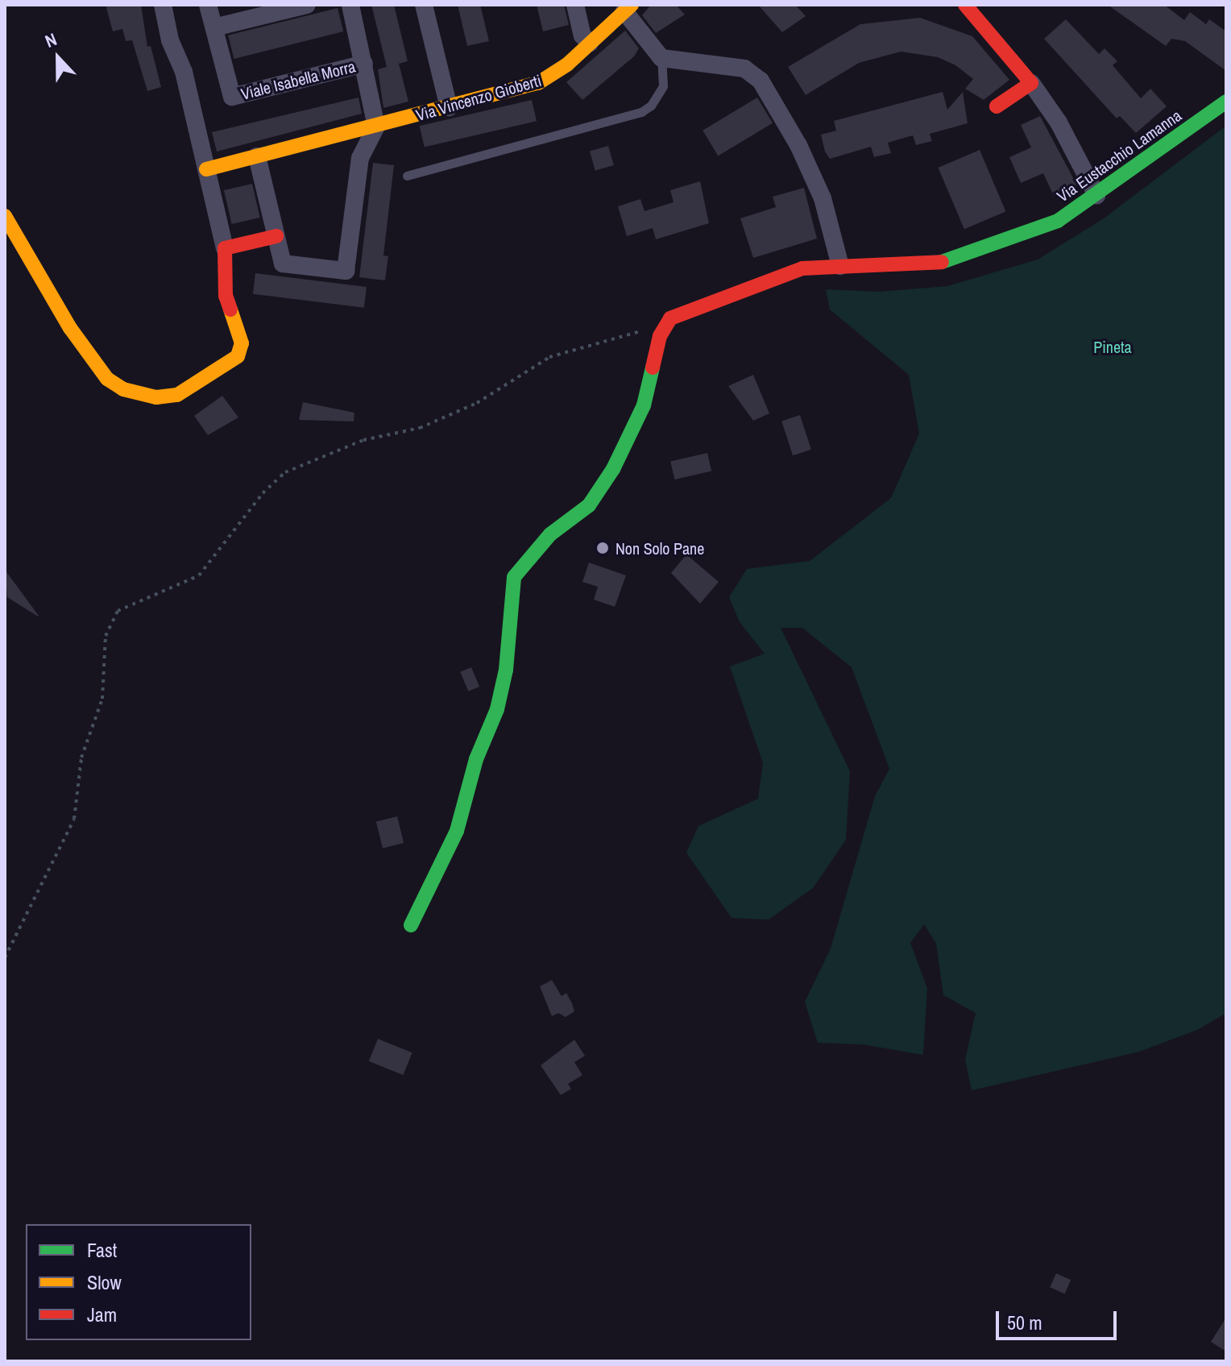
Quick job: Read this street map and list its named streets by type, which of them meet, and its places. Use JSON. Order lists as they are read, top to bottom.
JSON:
{
  "streets": {
    "street": ["Viale Isabella Morra", "Via Vincenzo Gioberti", "Via Eustacchio Lamanna"]
  },
  "parks": ["Pineta"],
  "places": ["Non Solo Pane"],
  "legend": ["Fast", "Slow", "Jam"],
  "scale_bar": "50 m",
  "north": "top"
}
